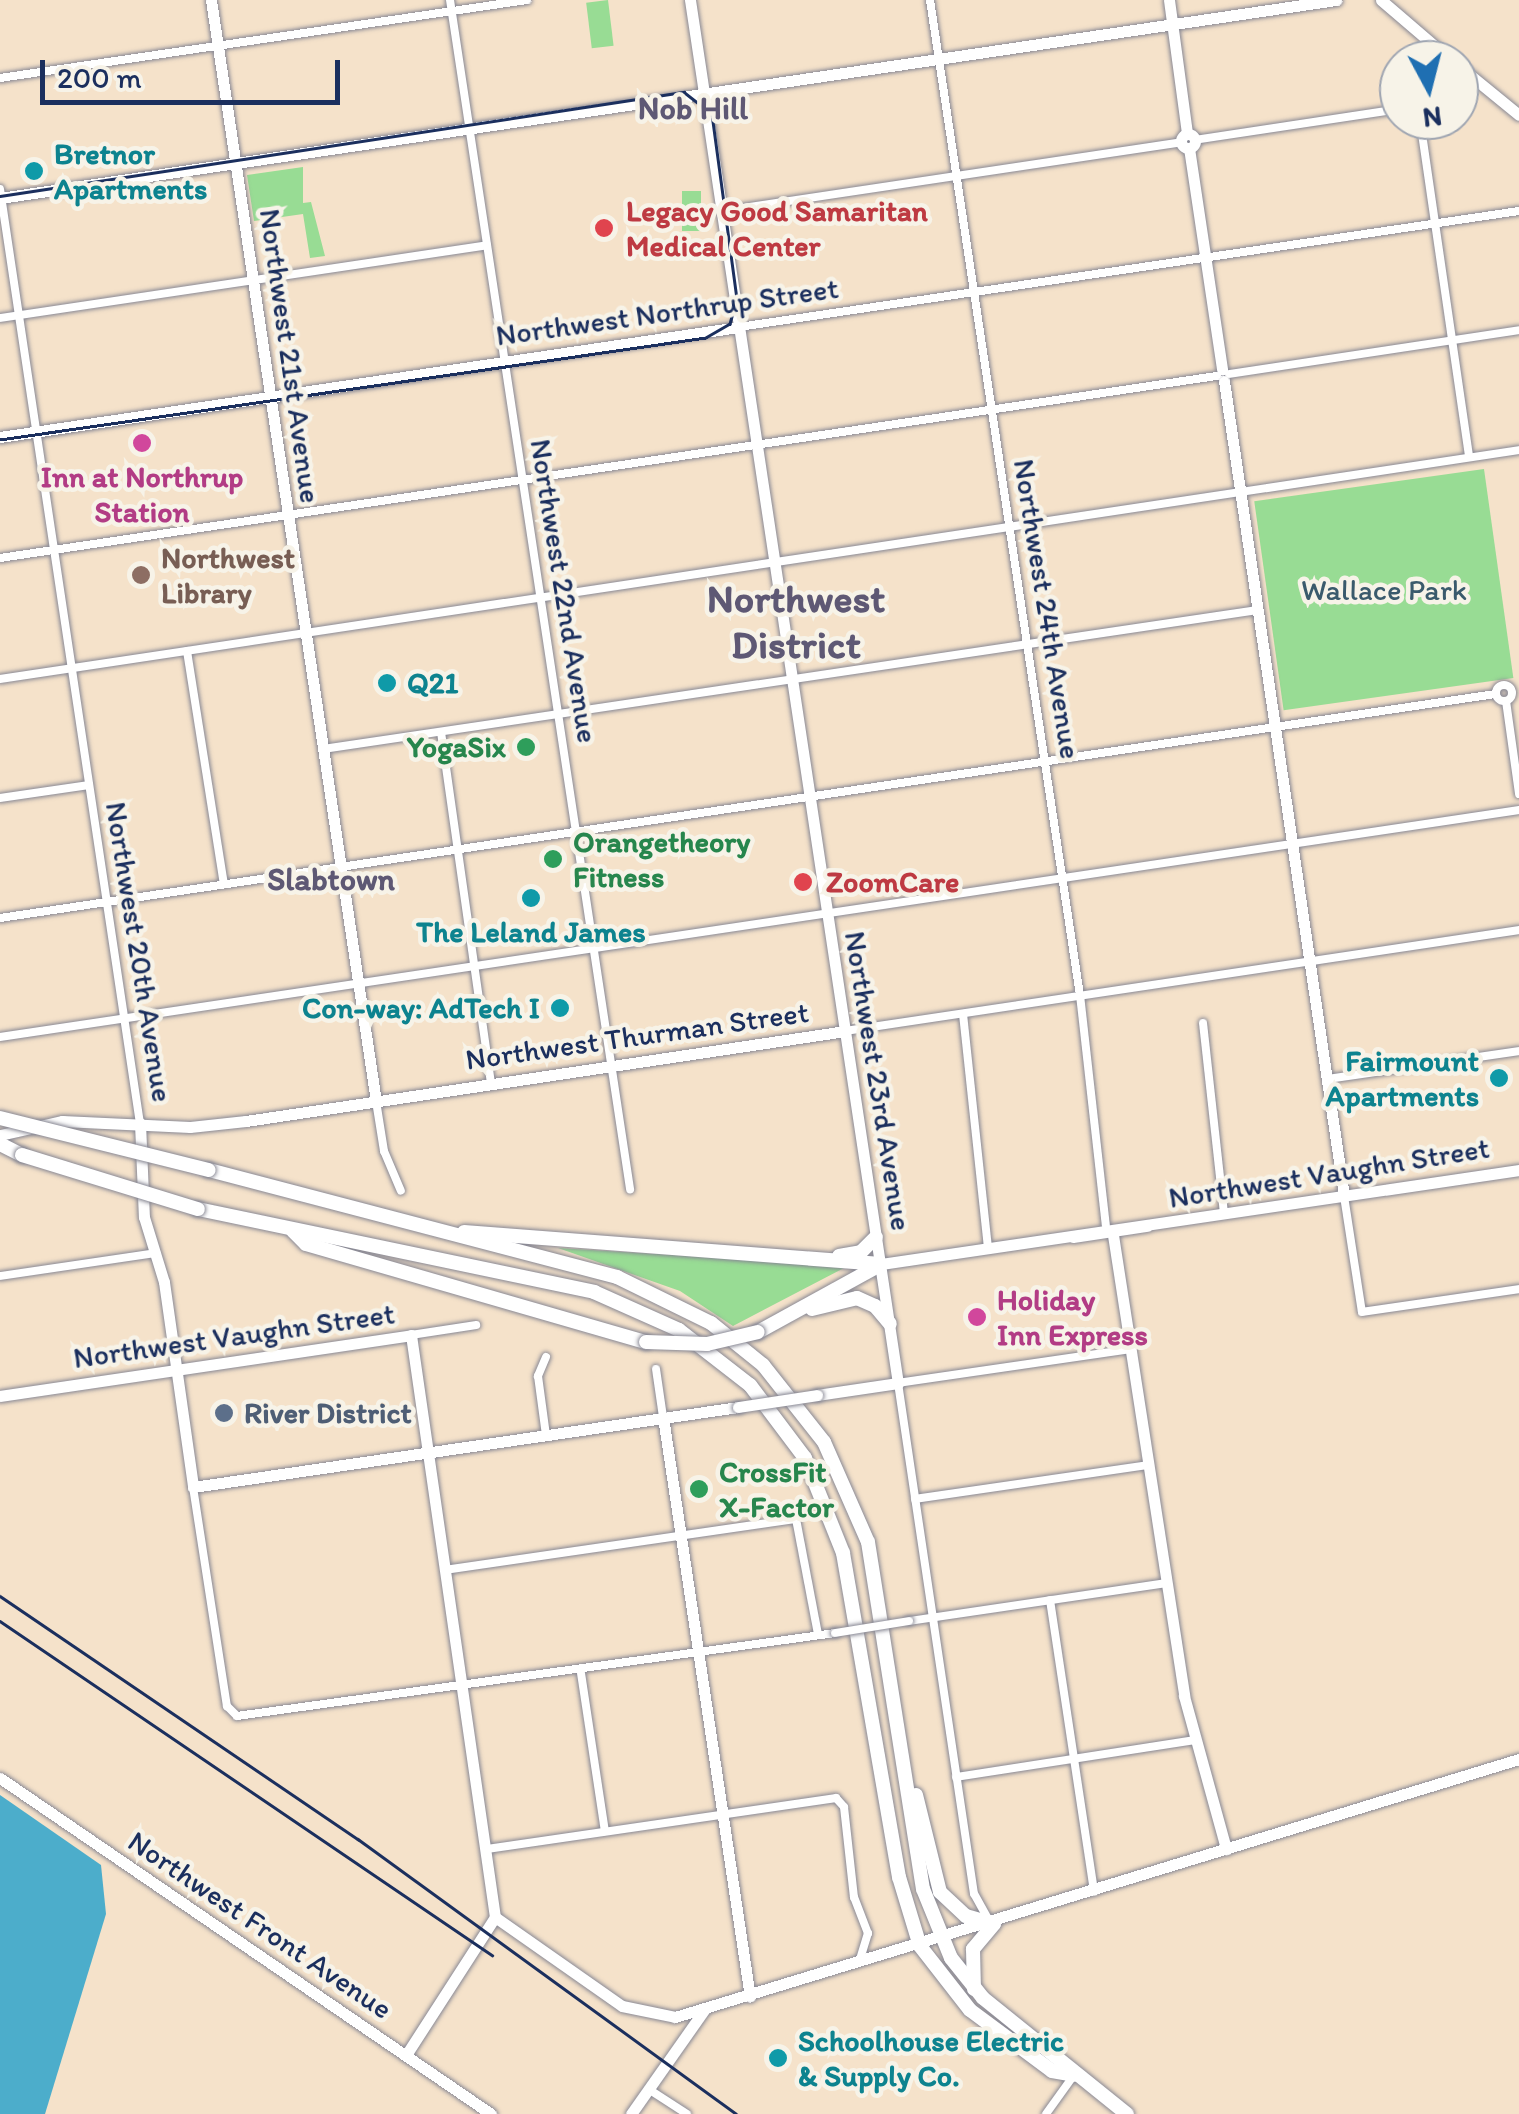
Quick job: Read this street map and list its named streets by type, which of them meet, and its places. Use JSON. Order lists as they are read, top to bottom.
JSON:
{
  "streets": {
    "street": [
      "Northwest Northrup Street",
      "Northwest 21st Avenue",
      "Northwest 22nd Avenue",
      "Northwest 24th Avenue",
      "Northwest 20th Avenue",
      "Northwest Thurman Street",
      "Northwest 23rd Avenue",
      "Northwest Vaughn Street",
      "Northwest Front Avenue"
    ]
  },
  "crossings": [
    ["Northwest Northrup Street", "Northwest 21st Avenue"],
    ["Northwest Northrup Street", "Northwest 22nd Avenue"],
    ["Northwest Northrup Street", "Northwest 24th Avenue"],
    ["Northwest Northrup Street", "Northwest 20th Avenue"],
    ["Northwest Northrup Street", "Northwest 23rd Avenue"],
    ["Northwest 21st Avenue", "Northwest Thurman Street"],
    ["Northwest 22nd Avenue", "Northwest Thurman Street"],
    ["Northwest 24th Avenue", "Northwest Thurman Street"],
    ["Northwest 24th Avenue", "Northwest Vaughn Street"],
    ["Northwest 20th Avenue", "Northwest Thurman Street"],
    ["Northwest 20th Avenue", "Northwest Vaughn Street"],
    ["Northwest Thurman Street", "Northwest 23rd Avenue"],
    ["Northwest 23rd Avenue", "Northwest Vaughn Street"]
  ],
  "districts": ["Nob Hill", "Northwest District", "Slabtown"],
  "parks": ["Wallace Park"],
  "places": [
    "Bretnor Apartments",
    "Legacy Good Samaritan Medical Center",
    "Inn at Northrup Station",
    "Northwest Library",
    "Q21",
    "YogaSix",
    "Orangetheory Fitness",
    "ZoomCare",
    "The Leland James",
    "Con-way: AdTech I",
    "Fairmount Apartments",
    "Holiday Inn Express",
    "River District",
    "CrossFit X-Factor",
    "Schoolhouse Electric & Supply Co."
  ],
  "scale_bar": "200 m",
  "north": "bottom"
}
